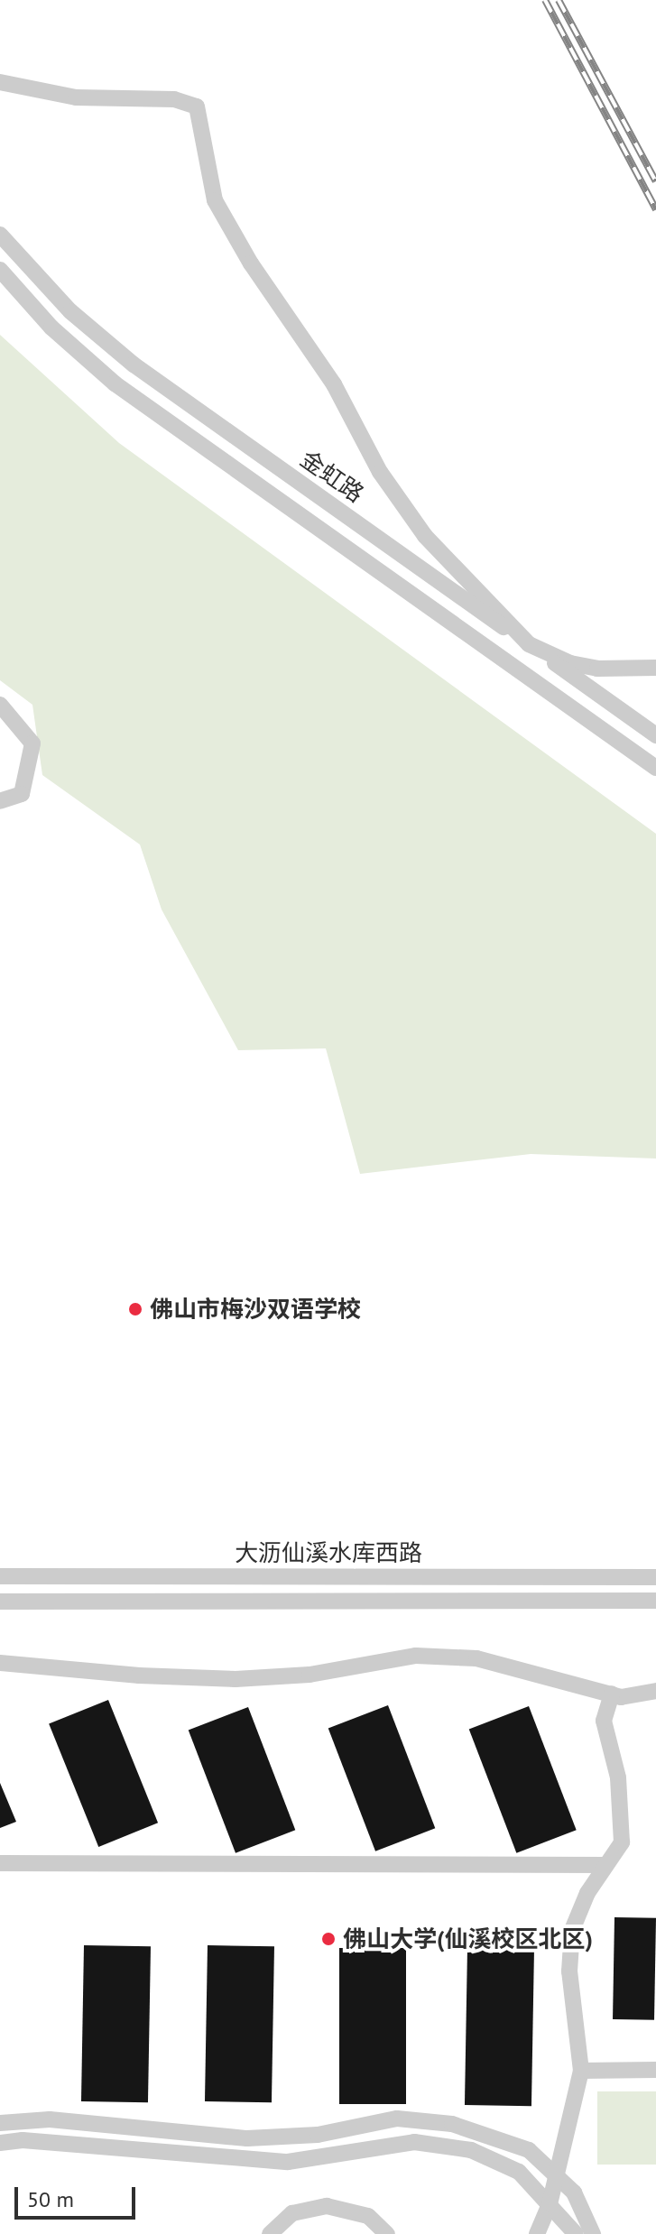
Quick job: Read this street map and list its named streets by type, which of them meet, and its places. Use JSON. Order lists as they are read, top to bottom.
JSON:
{
  "streets": {
    "street": ["金虹路", "大沥仙溪水库西路"]
  },
  "places": ["佛山市梅沙双语学校", "佛山大学(仙溪校区北区)"],
  "scale_bar": "50 m"
}
